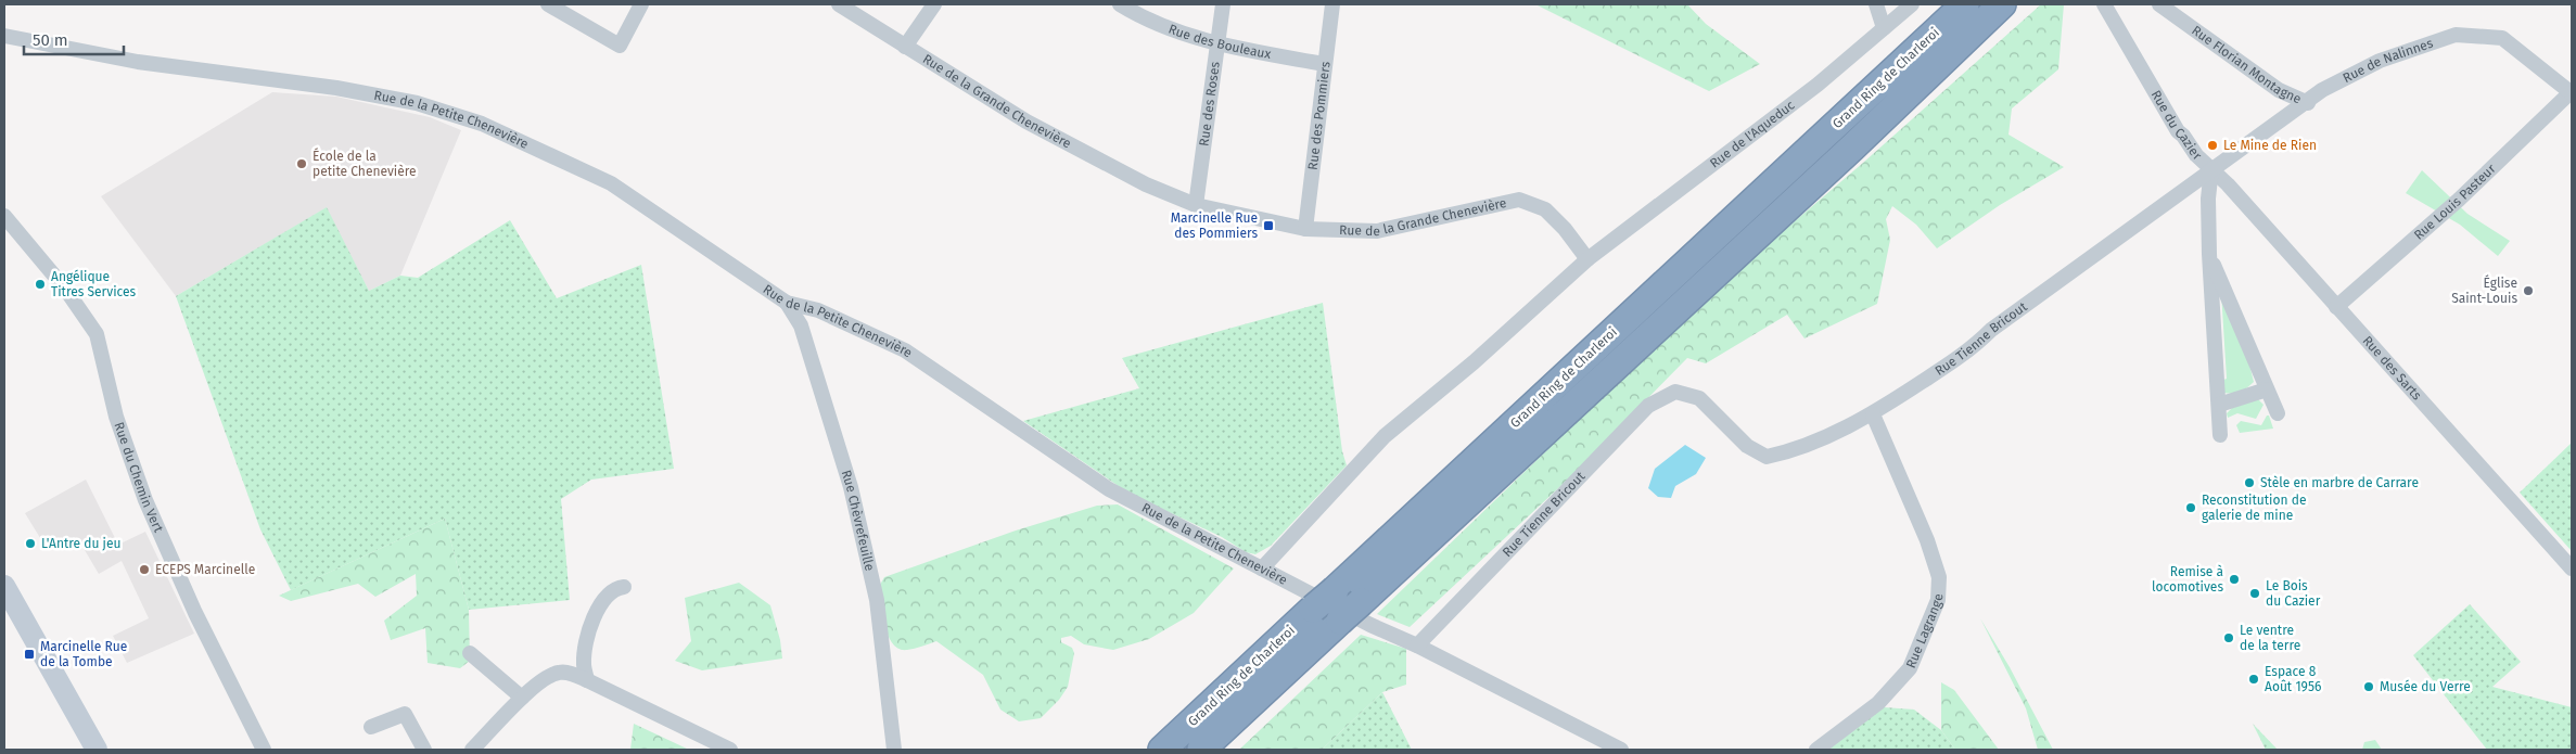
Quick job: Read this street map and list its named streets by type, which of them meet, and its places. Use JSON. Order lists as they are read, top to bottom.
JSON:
{
  "streets": {
    "highway": ["Grand Ring de Charleroi"],
    "street": [
      "Rue des Bouleaux",
      "Rue de Nalinnes",
      "Rue Florian Montagne",
      "Rue de la Grande Chenevière",
      "Rue des Roses",
      "Rue des Pommiers",
      "Rue de la Petite Chenevière",
      "Rue du Cazier",
      "Rue de l'Aqueduc",
      "Rue Louis Pasteur",
      "Rue Tienne Bricout",
      "Rue des Sarts",
      "Rue du Chemin Vert",
      "Rue Chèvrefeuille",
      "Rue Lagrange"
    ]
  },
  "crossings": [
    ["Rue des Bouleaux", "Rue des Roses"],
    ["Rue des Bouleaux", "Rue des Pommiers"],
    ["Rue de Nalinnes", "Rue Florian Montagne"],
    ["Rue de Nalinnes", "Rue du Cazier"],
    ["Rue de Nalinnes", "Rue Louis Pasteur"],
    ["Rue de Nalinnes", "Rue Tienne Bricout"],
    ["Rue de Nalinnes", "Rue des Sarts"],
    ["Rue de la Grande Chenevière", "Rue des Roses"],
    ["Rue de la Grande Chenevière", "Rue des Pommiers"],
    ["Rue de la Grande Chenevière", "Rue de l'Aqueduc"],
    ["Rue de la Petite Chenevière", "Rue Tienne Bricout"],
    ["Rue de la Petite Chenevière", "Rue Chèvrefeuille"],
    ["Rue du Cazier", "Rue Tienne Bricout"],
    ["Rue du Cazier", "Rue des Sarts"],
    ["Rue Louis Pasteur", "Rue des Sarts"],
    ["Rue Tienne Bricout", "Rue des Sarts"],
    ["Rue Tienne Bricout", "Rue Lagrange"]
  ],
  "places": {
    "other": [
      "Le Mine de Rien",
      "École de la petite Chenevière",
      "Angélique Titres Services",
      "Église Saint-Louis",
      "Stèle en marbre de Carrare",
      "Reconstitution de galerie de mine",
      "L'Antre du jeu",
      "ECEPS Marcinelle",
      "Remise à locomotives",
      "Le Bois du Cazier",
      "Le ventre de la terre",
      "Espace 8 Août 1956",
      "Musée du Verre"
    ],
    "transit": ["Marcinelle Rue des Pommiers", "Marcinelle Rue de la Tombe"]
  },
  "scale_bar": "50 m"
}
